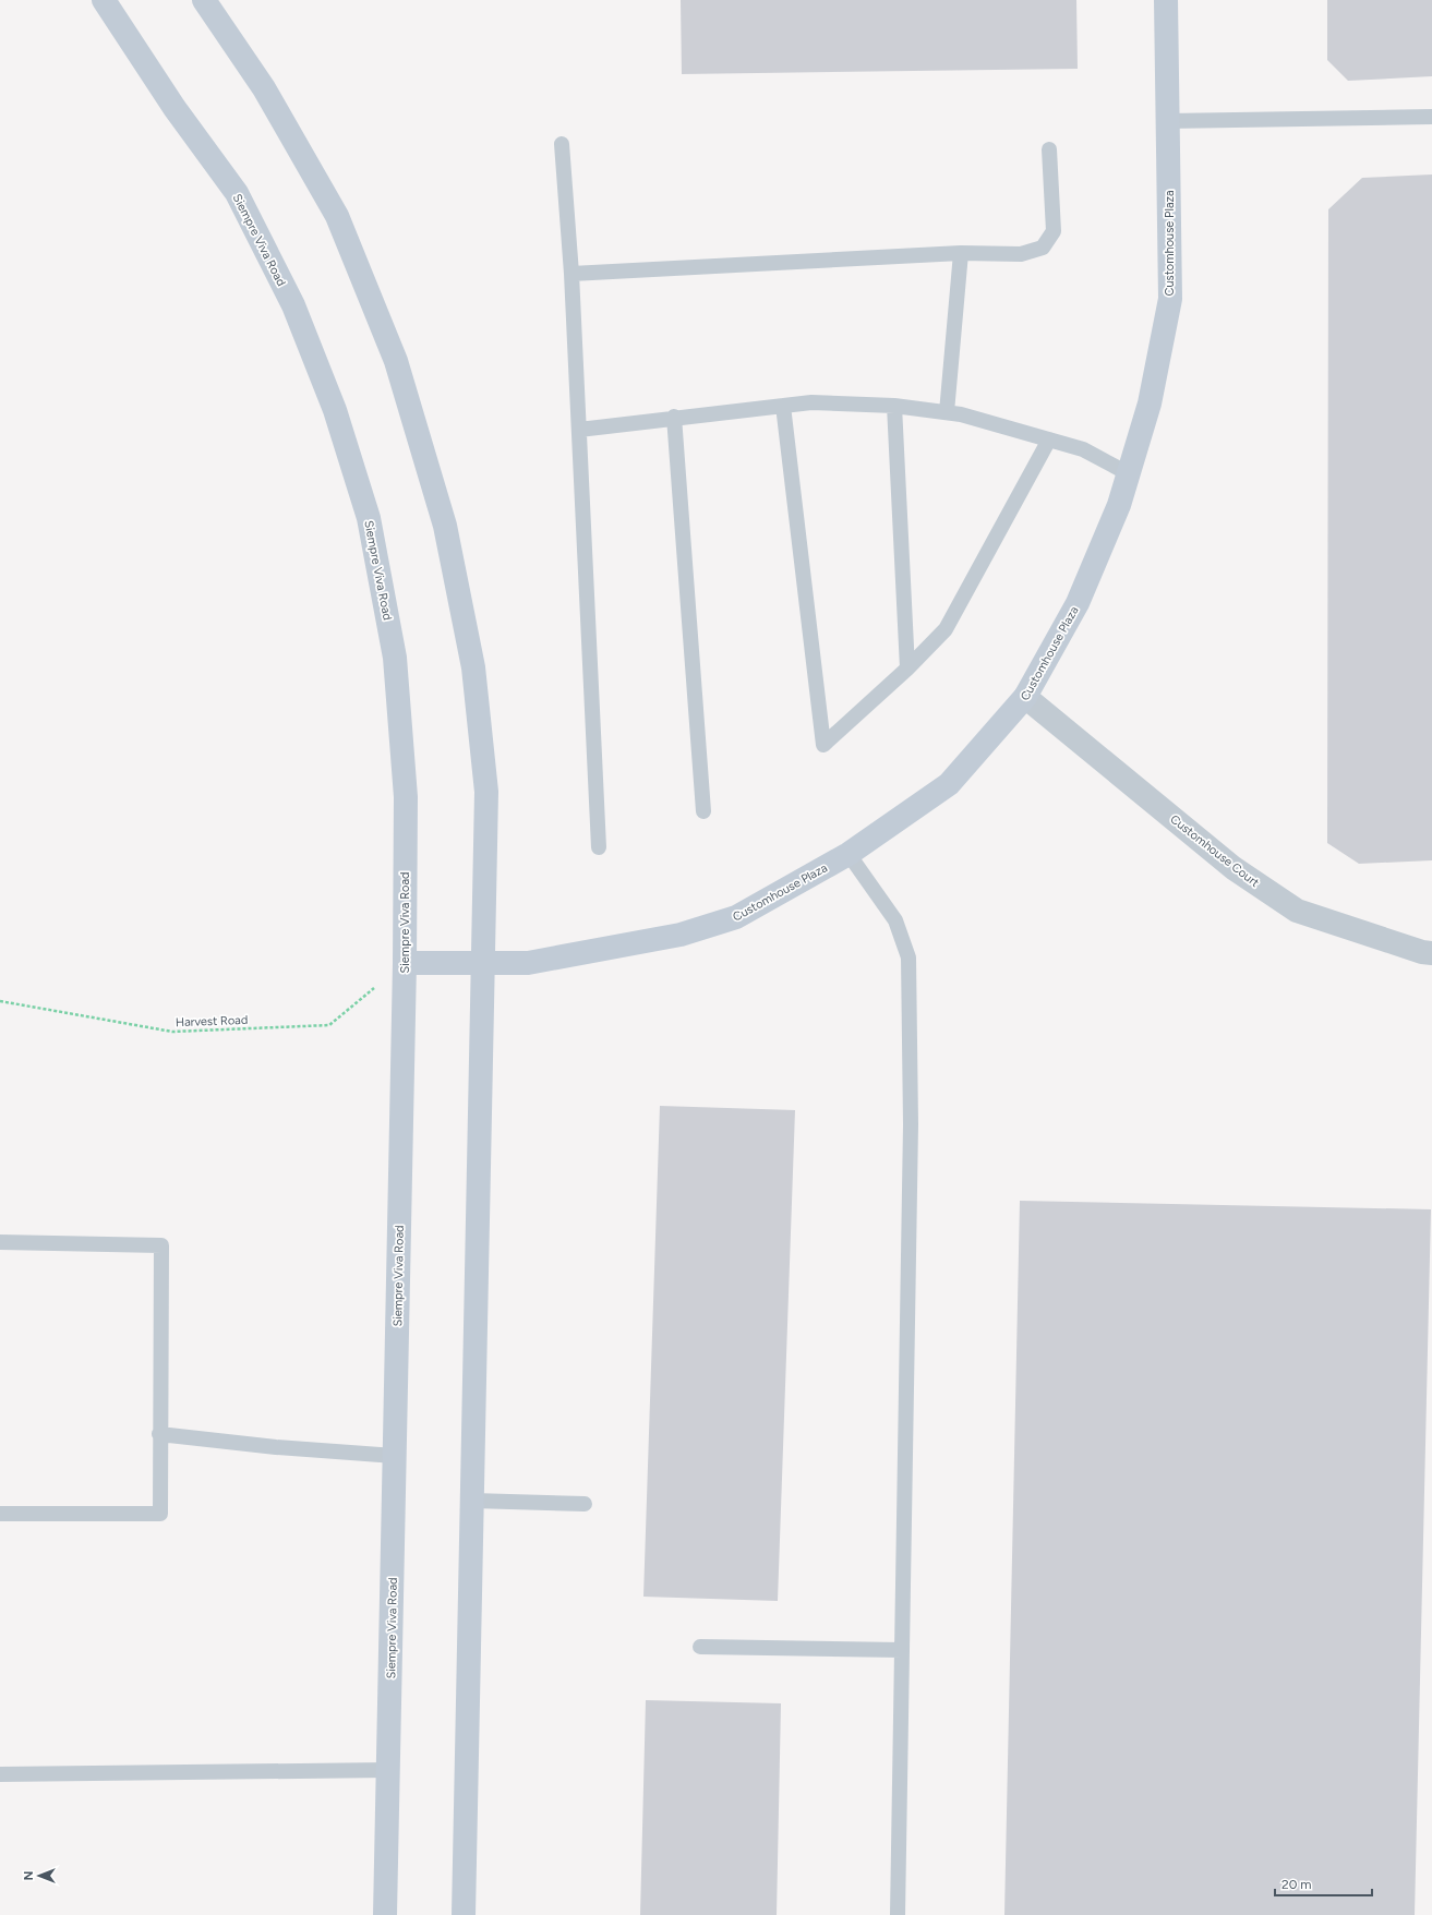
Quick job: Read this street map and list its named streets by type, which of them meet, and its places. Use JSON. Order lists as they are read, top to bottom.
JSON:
{
  "streets": {
    "main road": ["Siempre Viva Road", "Customhouse Plaza"],
    "street": ["Customhouse Court"],
    "path": ["Harvest Road"]
  },
  "crossings": [
    ["Siempre Viva Road", "Customhouse Plaza"],
    ["Siempre Viva Road", "Harvest Road"],
    ["Customhouse Plaza", "Customhouse Court"],
    ["Customhouse Plaza", "Harvest Road"]
  ],
  "scale_bar": "20 m",
  "north": "left"
}
